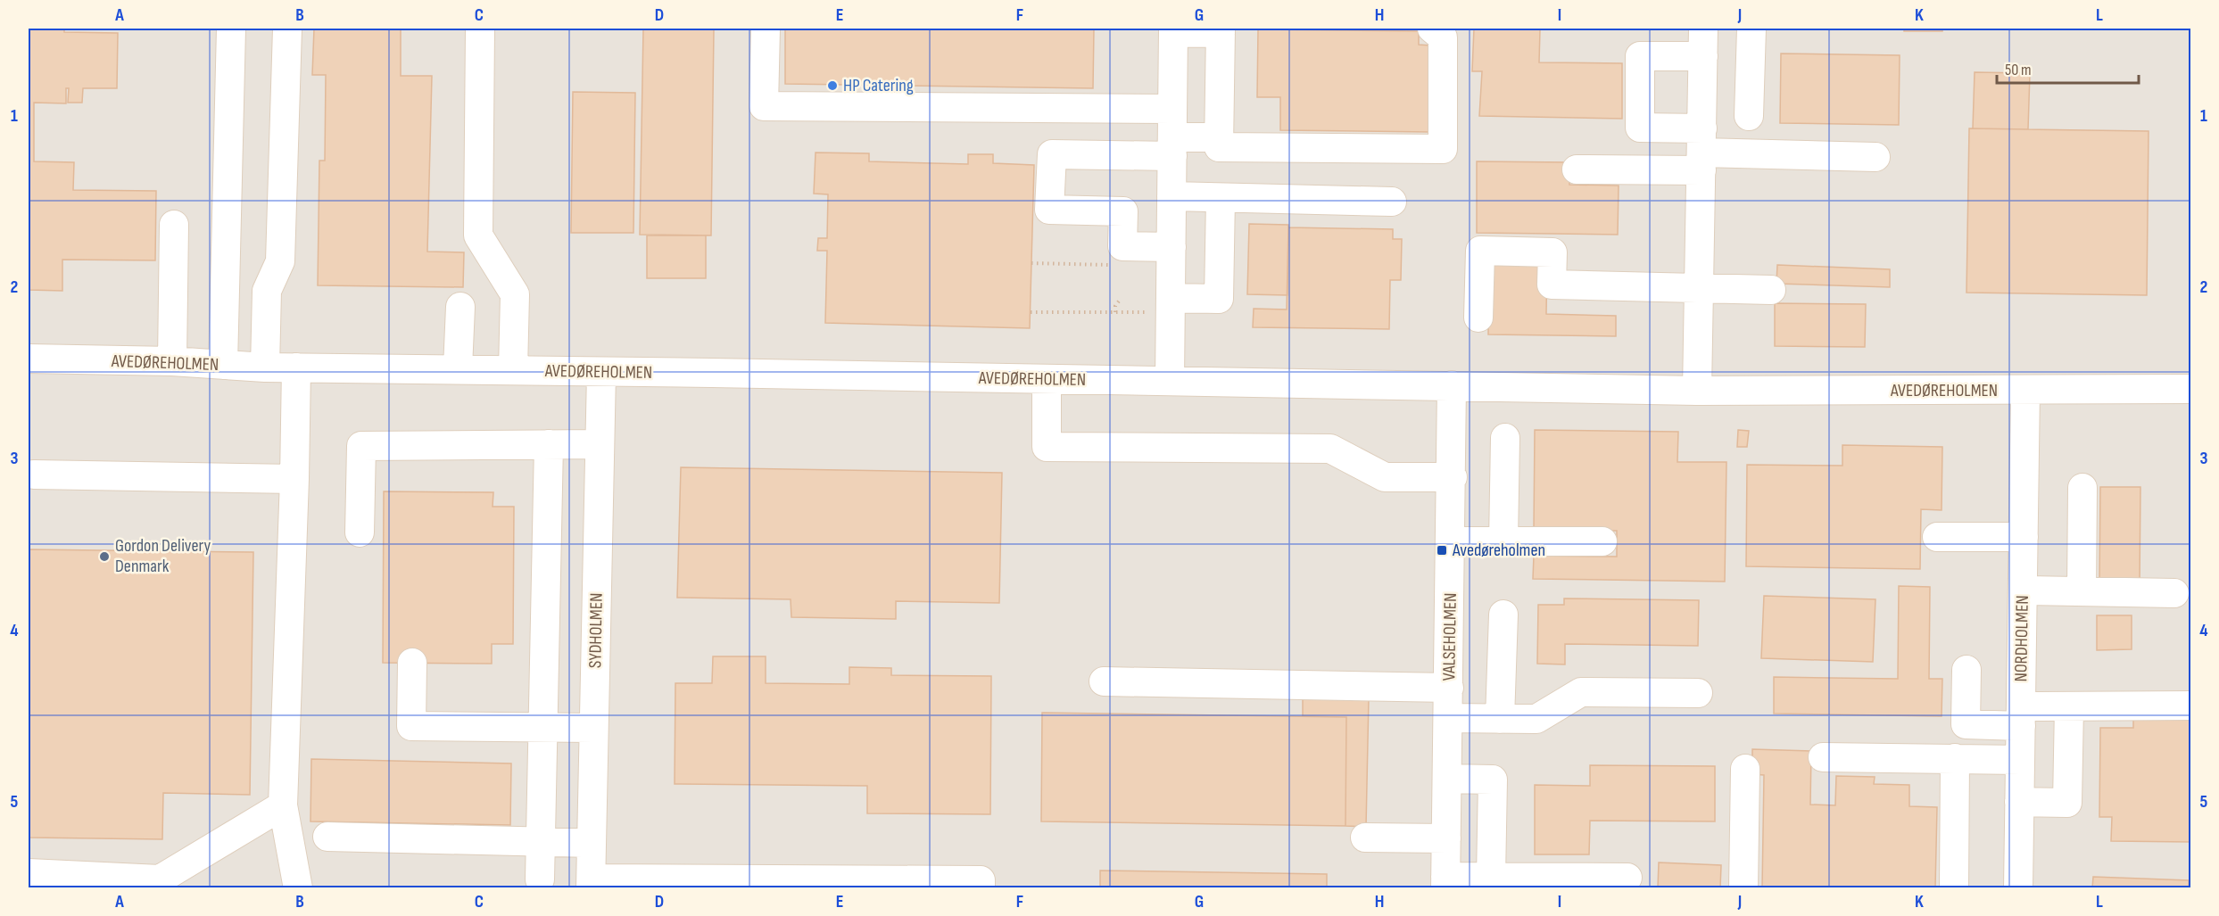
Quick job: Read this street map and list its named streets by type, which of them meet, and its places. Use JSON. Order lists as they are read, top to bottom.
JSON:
{
  "streets": {
    "street": [
      "AVEDØREHOLMEN",
      "SYDHOLMEN",
      "VALSEHOLMEN",
      "NORDHOLMEN"
    ]
  },
  "crossings": [
    ["AVEDØREHOLMEN", "SYDHOLMEN"],
    ["AVEDØREHOLMEN", "VALSEHOLMEN"],
    ["AVEDØREHOLMEN", "NORDHOLMEN"]
  ],
  "places": {
    "other": ["HP Catering", "Gordon Delivery Denmark"],
    "transit": ["Avedøreholmen"]
  },
  "scale_bar": "50 m",
  "grid": {
    "columns": [
      "A",
      "B",
      "C",
      "D",
      "E",
      "F",
      "G",
      "H",
      "I",
      "J",
      "K",
      "L"
    ],
    "rows": [
      "1",
      "2",
      "3",
      "4",
      "5"
    ]
  }
}
